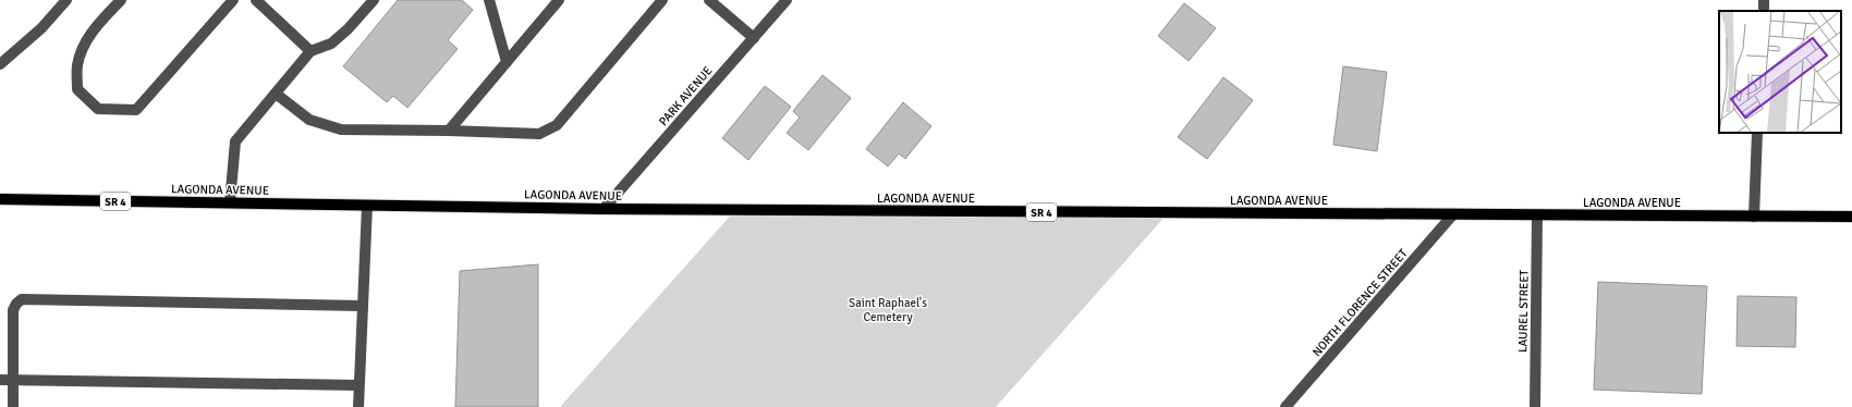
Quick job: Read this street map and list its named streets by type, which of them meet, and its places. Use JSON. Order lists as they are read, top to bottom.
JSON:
{
  "streets": {
    "main road": ["LAGONDA AVENUE", "SR 4"],
    "street": ["PARK AVENUE", "NORTH FLORENCE STREET", "LAUREL STREET"]
  },
  "crossings": [
    ["PARK AVENUE", "LAGONDA AVENUE"],
    ["LAGONDA AVENUE", "NORTH FLORENCE STREET"],
    ["LAGONDA AVENUE", "LAUREL STREET"]
  ],
  "parks": ["Saint Raphael's Cemetery"]
}
